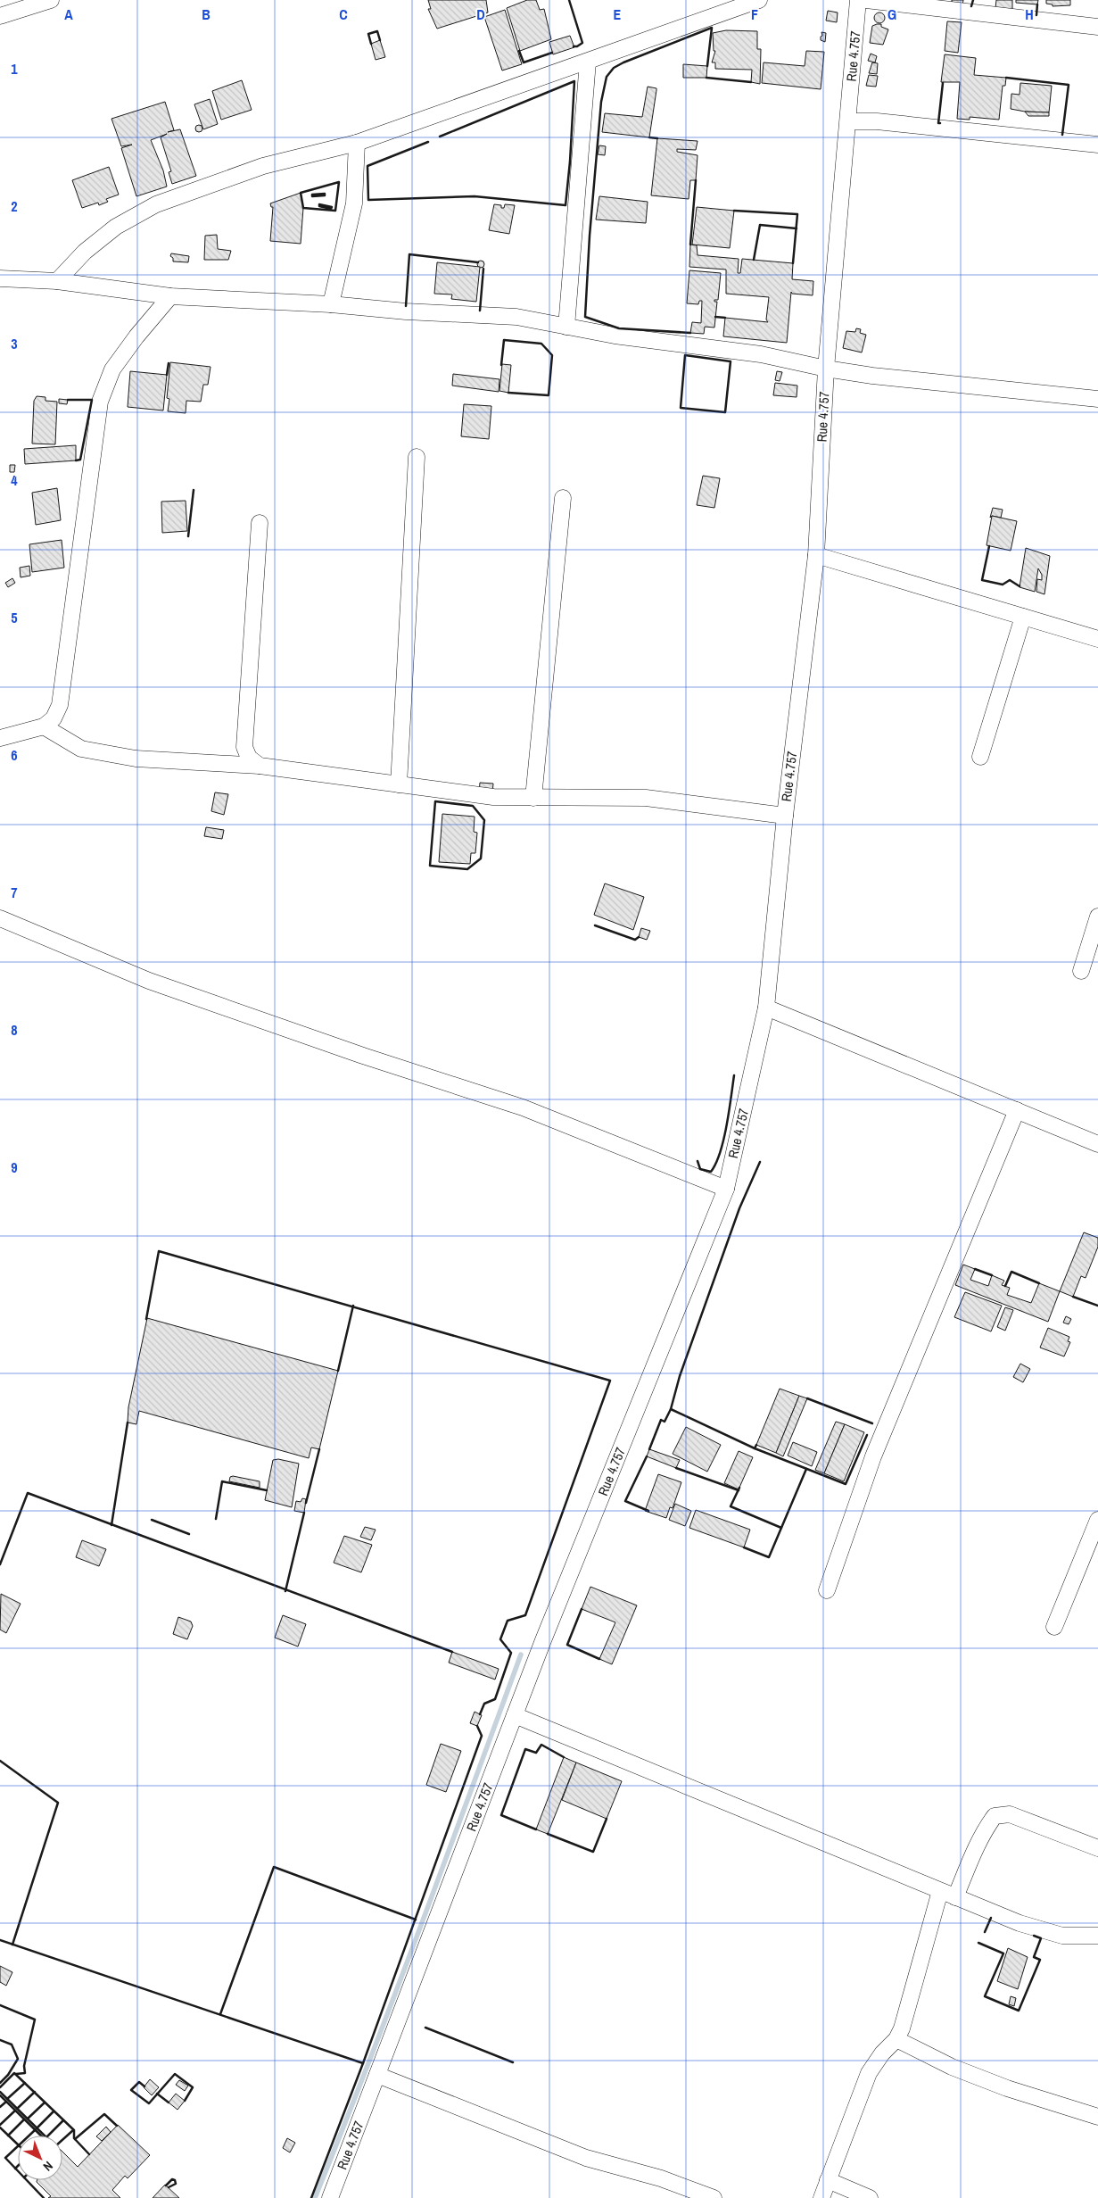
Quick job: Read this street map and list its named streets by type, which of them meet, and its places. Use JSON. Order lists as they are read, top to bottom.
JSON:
{
  "streets": {
    "street": ["Rue 4.757"]
  },
  "north": "bottom right",
  "grid": {
    "columns": [
      "A",
      "B",
      "C",
      "D",
      "E",
      "F",
      "G",
      "H"
    ],
    "rows": [
      "1",
      "2",
      "3",
      "4",
      "5",
      "6",
      "7",
      "8",
      "9"
    ]
  }
}
